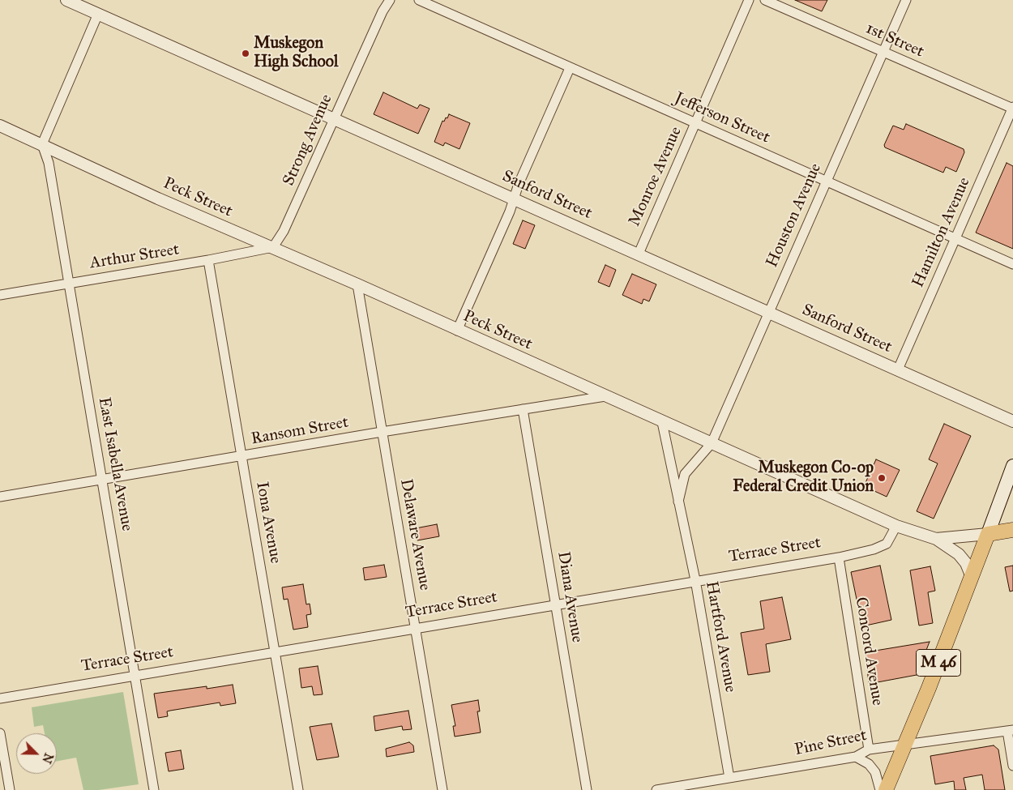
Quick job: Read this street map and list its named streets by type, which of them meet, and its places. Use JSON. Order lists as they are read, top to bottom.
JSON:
{
  "streets": {
    "main road": ["M 46"],
    "street": [
      "1st Street",
      "Jefferson Street",
      "Strong Avenue",
      "Monroe Avenue",
      "Sanford Street",
      "Peck Street",
      "Houston Avenue",
      "Hamilton Avenue",
      "Arthur Street",
      "Ransom Street",
      "East Isabella Avenue",
      "Iona Avenue",
      "Delaware Avenue",
      "Terrace Street",
      "Diana Avenue",
      "Hartford Avenue",
      "Concord Avenue",
      "Pine Street"
    ]
  },
  "crossings": [
    ["1st Street", "Houston Avenue"],
    ["1st Street", "Hamilton Avenue"],
    ["Jefferson Street", "Monroe Avenue"],
    ["Jefferson Street", "Houston Avenue"],
    ["Jefferson Street", "Hamilton Avenue"],
    ["Strong Avenue", "Sanford Street"],
    ["Strong Avenue", "Peck Street"],
    ["Strong Avenue", "Arthur Street"],
    ["Monroe Avenue", "Sanford Street"],
    ["Sanford Street", "Houston Avenue"],
    ["Sanford Street", "Hamilton Avenue"],
    ["Peck Street", "Houston Avenue"],
    ["Peck Street", "Arthur Street"],
    ["Peck Street", "Ransom Street"],
    ["Peck Street", "East Isabella Avenue"],
    ["Peck Street", "Delaware Avenue"],
    ["Peck Street", "Terrace Street"],
    ["Peck Street", "Hartford Avenue"],
    ["Peck Street", "M 46"],
    ["Houston Avenue", "Hartford Avenue"],
    ["Arthur Street", "East Isabella Avenue"],
    ["Arthur Street", "Iona Avenue"],
    ["Ransom Street", "East Isabella Avenue"],
    ["Ransom Street", "Iona Avenue"],
    ["Ransom Street", "Delaware Avenue"],
    ["Ransom Street", "Diana Avenue"],
    ["East Isabella Avenue", "Terrace Street"],
    ["Iona Avenue", "Terrace Street"],
    ["Delaware Avenue", "Terrace Street"],
    ["Terrace Street", "Diana Avenue"],
    ["Terrace Street", "Hartford Avenue"],
    ["Terrace Street", "Concord Avenue"],
    ["Hartford Avenue", "Pine Street"],
    ["Concord Avenue", "Pine Street"],
    ["M 46", "Pine Street"]
  ],
  "places": ["Muskegon High School", "Muskegon Co-op Federal Credit Union"],
  "north": "bottom right"
}
